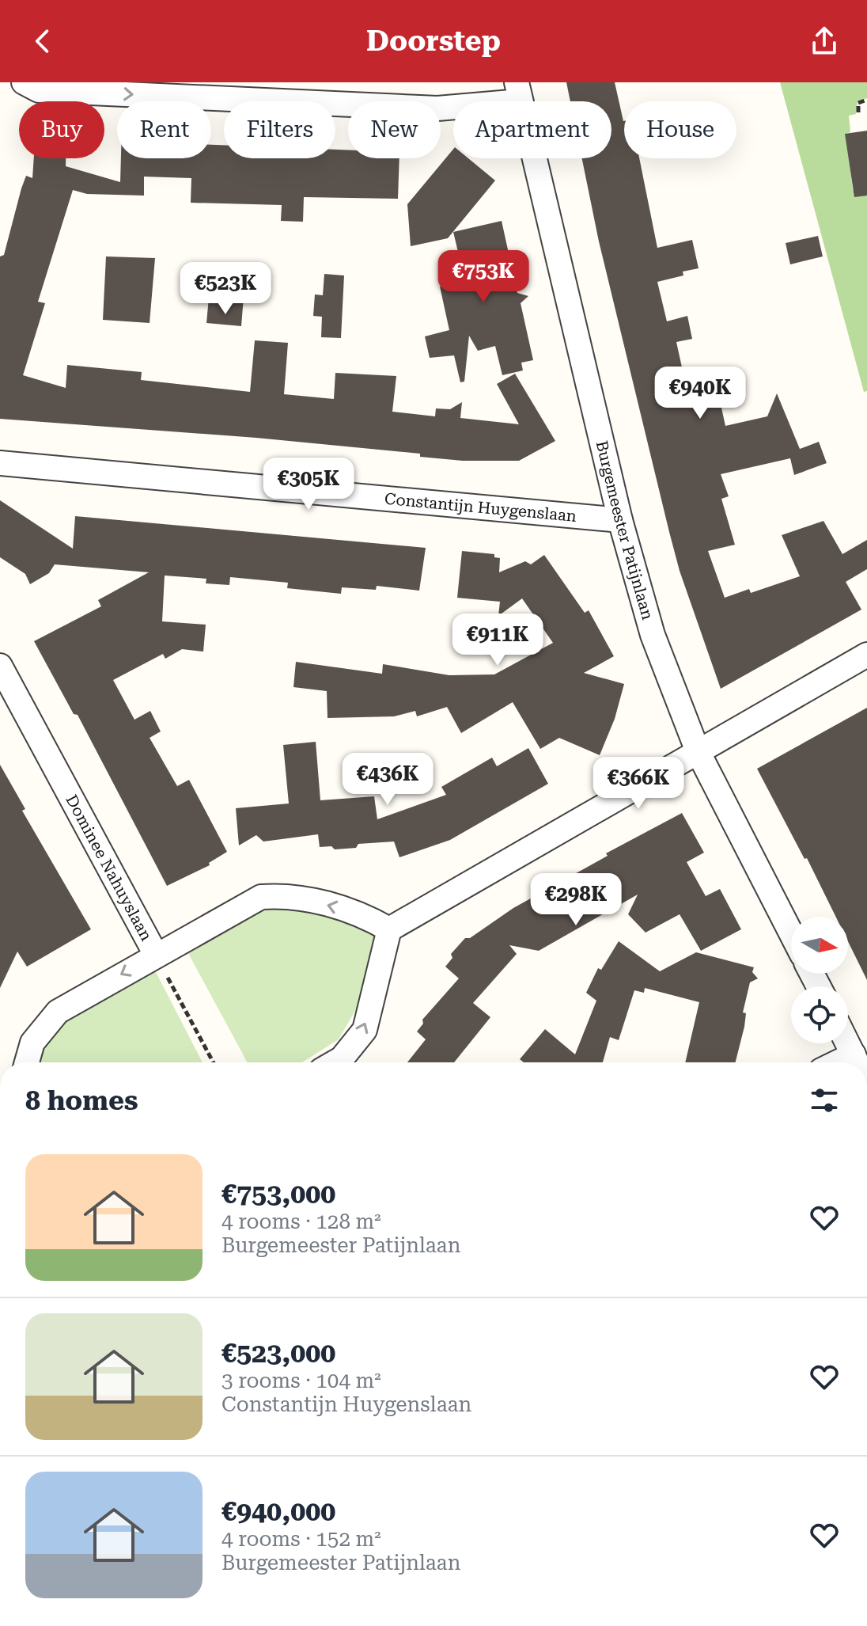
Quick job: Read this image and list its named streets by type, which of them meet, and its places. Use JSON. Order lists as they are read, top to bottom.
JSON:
{
  "streets": {
    "street": ["Constantijn Huygenslaan", "Burgemeester Patijnlaan", "Dominee Nahuyslaan"]
  },
  "crossings": [
    ["Constantijn Huygenslaan", "Burgemeester Patijnlaan"]
  ],
  "north": "right",
  "page": {
    "header": "Doorstep",
    "chip": [
      "Buy",
      "Rent",
      "Filters",
      "New",
      "Apartment",
      "House"
    ],
    "price": [
      "€753K",
      "€523K",
      "€940K",
      "€305K",
      "€911K",
      "€436K",
      "€366K",
      "€298K"
    ],
    "heading": "8 homes",
    "list": [
      {
        "name": "€753,000",
        "note": "4 rooms · 128 m² · Burgemeester Patijnlaan"
      },
      {
        "name": "€523,000",
        "note": "3 rooms · 104 m² · Constantijn Huygenslaan"
      },
      {
        "name": "€940,000",
        "note": "4 rooms · 152 m² · Burgemeester Patijnlaan"
      }
    ]
  }
}
